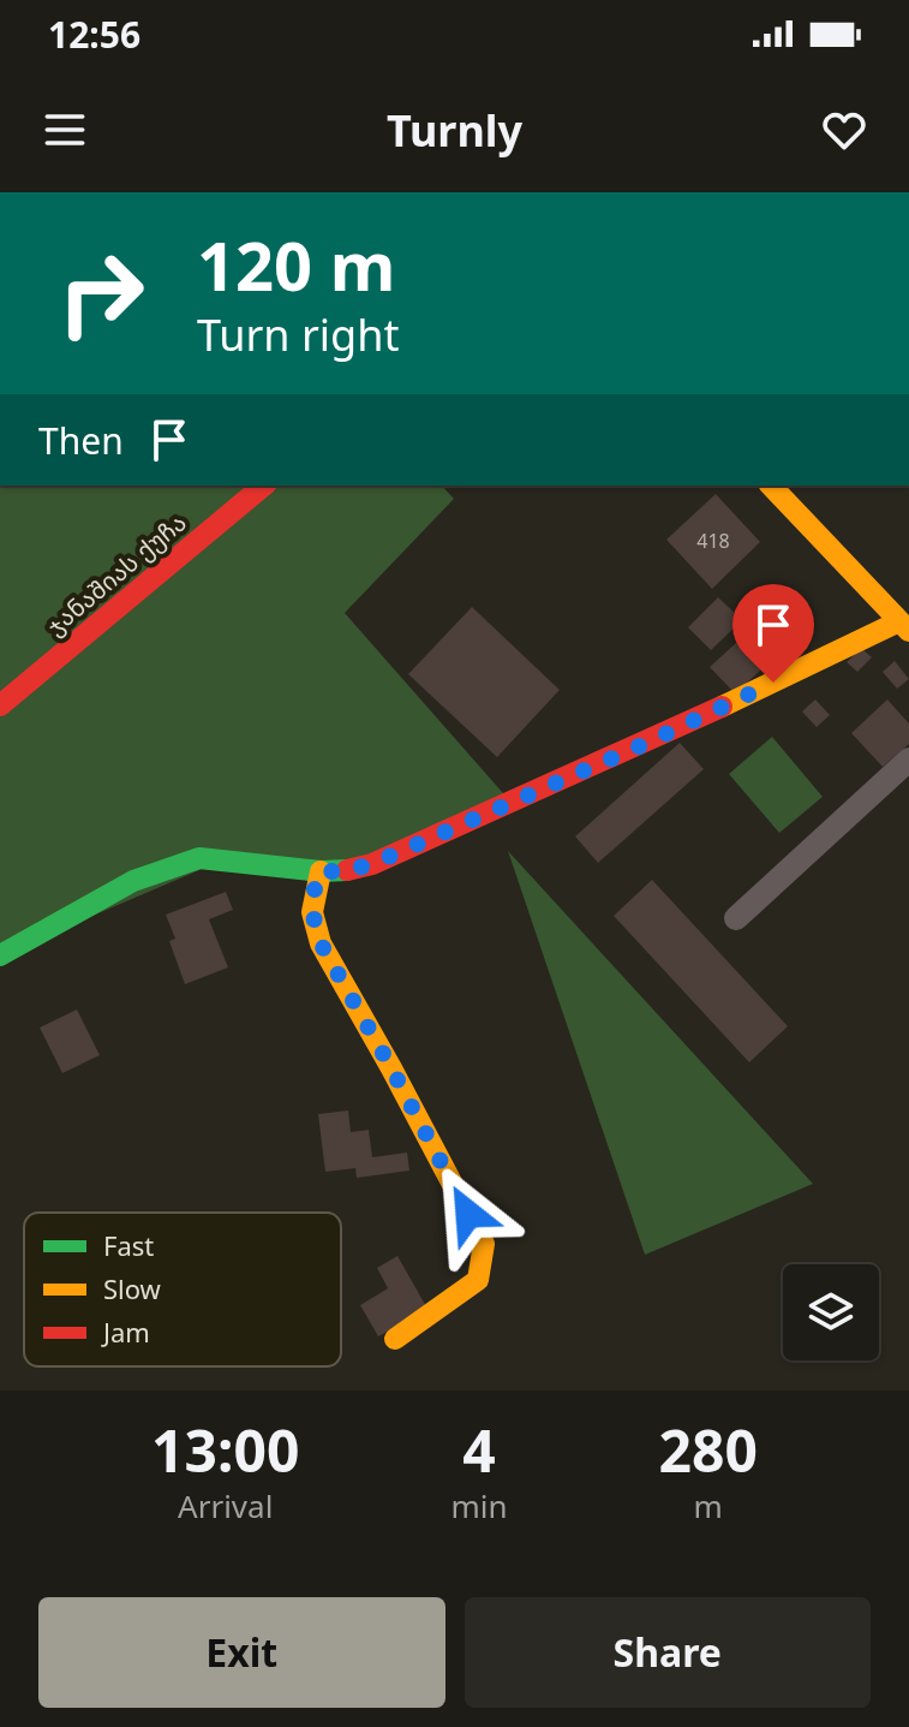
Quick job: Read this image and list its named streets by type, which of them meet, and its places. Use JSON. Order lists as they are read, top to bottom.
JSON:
{
  "streets": {
    "street": ["ჯანაშიას ქუჩა"]
  },
  "house_numbers": ["418"],
  "legend": ["Fast", "Slow", "Jam"],
  "page": {
    "status": "12:56",
    "header": "Turnly",
    "turn": ["120 m", "Turn right"],
    "then": "Then",
    "eta": [
      "13:00",
      "Arrival",
      "4",
      "min",
      "280",
      "m"
    ],
    "buttons": ["Exit", "Share"]
  }
}
